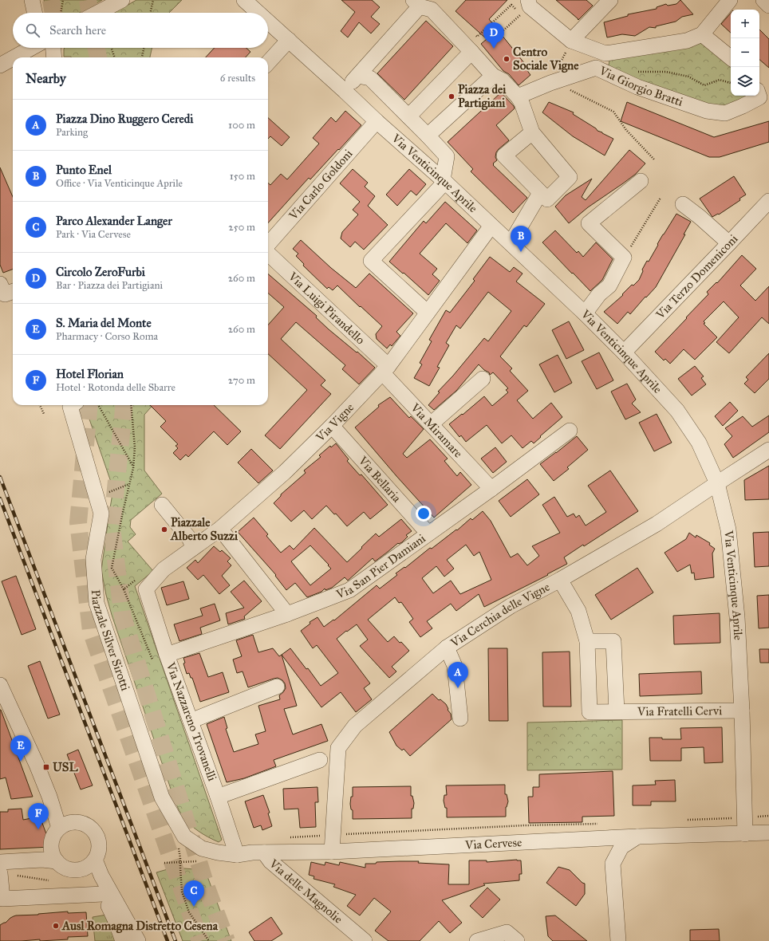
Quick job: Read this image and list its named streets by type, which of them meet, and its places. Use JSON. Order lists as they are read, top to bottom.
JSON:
{
  "streets": {
    "street": [
      "Via Giorgio Bratti",
      "Via Venticinque Aprile",
      "Via Carlo Goldoni",
      "Via Terzo Domeniconi",
      "Via Luigi Pirandello",
      "Via Vigne",
      "Via Miramare",
      "Via Bellaria",
      "Via San Pier Damiani",
      "Via Cerchia delle Vigne",
      "Piazzale Silver Sirotti",
      "Via Fratelli Cervi",
      "Via Nazzareno Trovanelli",
      "Via Cervese",
      "Via delle Magnolie"
    ]
  },
  "crossings": [
    ["Via Venticinque Aprile", "Via Carlo Goldoni"],
    ["Via Venticinque Aprile", "Via Terzo Domeniconi"],
    ["Via Venticinque Aprile", "Via Vigne"],
    ["Via Venticinque Aprile", "Via Cerchia delle Vigne"],
    ["Via Venticinque Aprile", "Via Fratelli Cervi"],
    ["Via Venticinque Aprile", "Via Cervese"],
    ["Via Luigi Pirandello", "Via Vigne"],
    ["Via Luigi Pirandello", "Via Miramare"],
    ["Via Vigne", "Via Miramare"],
    ["Via Vigne", "Via Bellaria"],
    ["Via Vigne", "Via Nazzareno Trovanelli"],
    ["Via Miramare", "Via San Pier Damiani"],
    ["Via Bellaria", "Via San Pier Damiani"],
    ["Via San Pier Damiani", "Via Nazzareno Trovanelli"],
    ["Via Cerchia delle Vigne", "Via Fratelli Cervi"],
    ["Via Cerchia delle Vigne", "Via Cervese"],
    ["Piazzale Silver Sirotti", "Via Cervese"],
    ["Via Nazzareno Trovanelli", "Via Cervese"],
    ["Via Cervese", "Via delle Magnolie"]
  ],
  "places": {
    "other": [
      "Centro Sociale Vigne",
      "Piazza dei Partigiani",
      "Piazzale Alberto Suzzi",
      "Ausl Romagna Distretto Cesena"
    ],
    "transit": ["USL"]
  },
  "page": {
    "map_buttons": ["+", "−"],
    "search": "Search here",
    "pins": [
      "D",
      "B",
      "A",
      "E",
      "F",
      "C"
    ],
    "heading": ["Nearby", "6 results"],
    "list": [
      {
        "mark": "A",
        "name": "Piazza Dino Ruggero Ceredi",
        "note": "Parking",
        "value": "100 m"
      },
      {
        "mark": "B",
        "name": "Punto Enel",
        "note": "Office · Via Venticinque Aprile",
        "value": "150 m"
      },
      {
        "mark": "C",
        "name": "Parco Alexander Langer",
        "note": "Park · Via Cervese",
        "value": "250 m"
      },
      {
        "mark": "D",
        "name": "Circolo ZeroFurbi",
        "note": "Bar · Piazza dei Partigiani",
        "value": "260 m"
      },
      {
        "mark": "E",
        "name": "S. Maria del Monte",
        "note": "Pharmacy · Corso Roma",
        "value": "260 m"
      },
      {
        "mark": "F",
        "name": "Hotel Florian",
        "note": "Hotel · Rotonda delle Sbarre",
        "value": "270 m"
      }
    ]
  }
}
